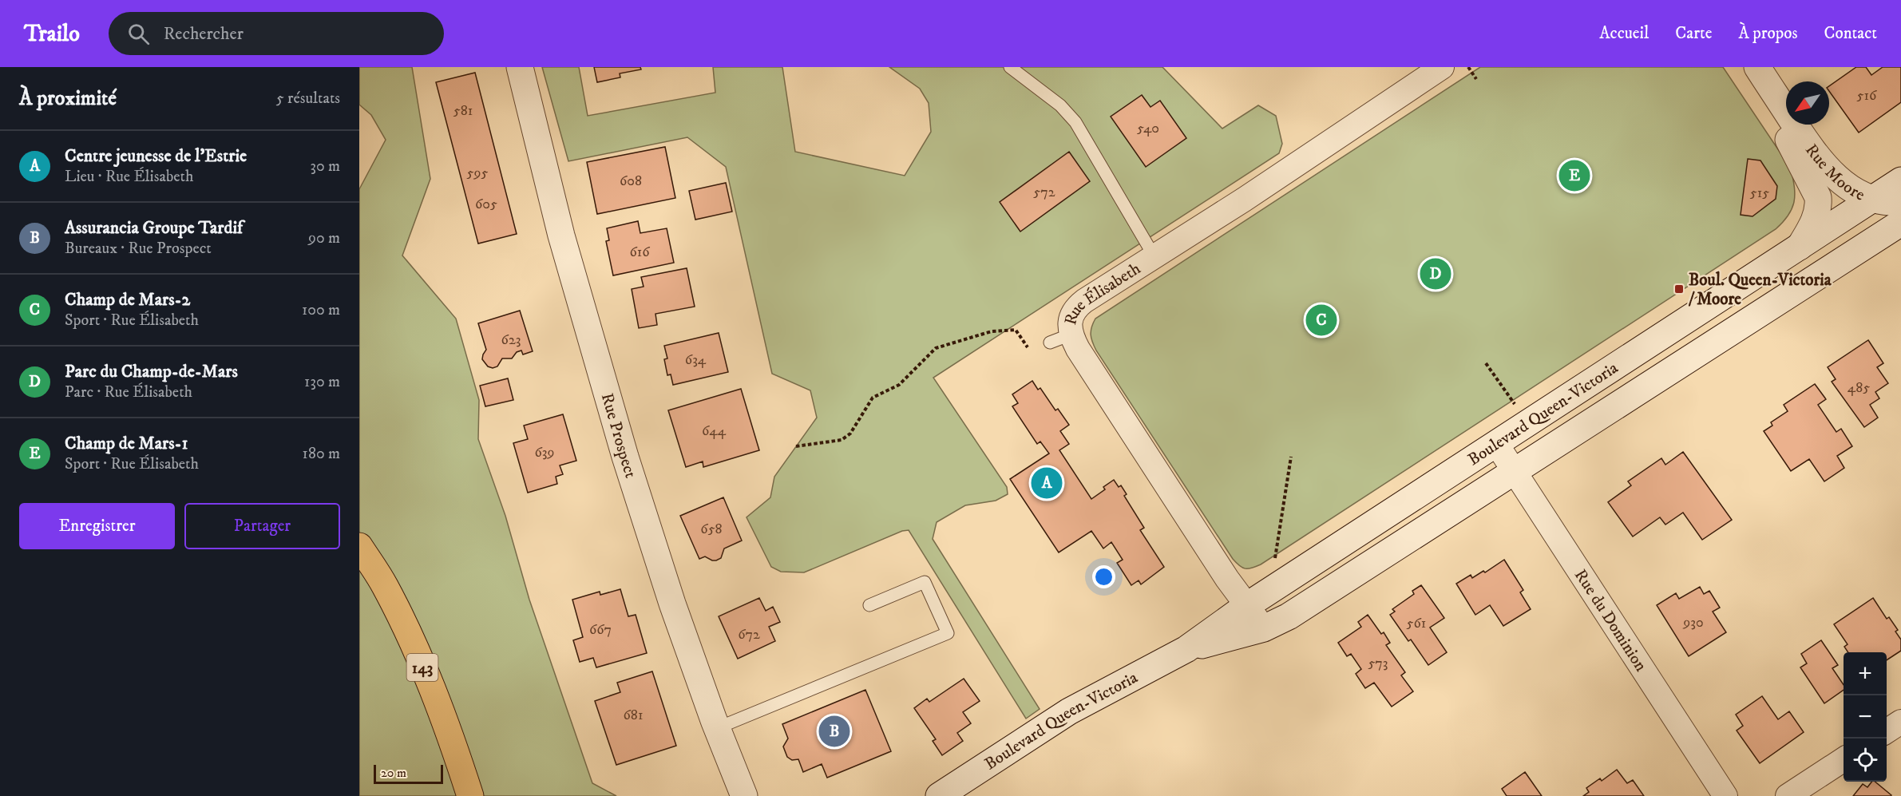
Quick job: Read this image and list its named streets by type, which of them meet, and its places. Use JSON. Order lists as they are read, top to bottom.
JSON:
{
  "streets": {
    "main road": [
      "Rue Moore",
      "Boulevard Queen-Victoria",
      "Rue Prospect",
      "143"
    ],
    "street": ["Rue Élisabeth", "Rue du Dominion"]
  },
  "crossings": [
    ["Rue Moore", "Boulevard Queen-Victoria"],
    ["Rue Élisabeth", "Boulevard Queen-Victoria"],
    ["Boulevard Queen-Victoria", "Rue du Dominion"]
  ],
  "places": {
    "transit": ["Boul. Queen-Victoria / Moore"]
  },
  "house_numbers": [
    "516",
    "581",
    "540",
    "595",
    "608",
    "572",
    "515",
    "605",
    "616",
    "623",
    "634",
    "485",
    "644",
    "639",
    "658",
    "930",
    "561",
    "667",
    "672",
    "573",
    "681"
  ],
  "scale_bar": "20 m",
  "north": "bottom left",
  "page": {
    "header": "Trailo",
    "search": "Rechercher",
    "nav": [
      "Accueil",
      "Carte",
      "À propos",
      "Contact"
    ],
    "heading": ["À proximité", "5 résultats"],
    "list": [
      {
        "mark": "A",
        "name": "Centre jeunesse de l'Estrie",
        "note": "Lieu · Rue Élisabeth",
        "value": "30 m"
      },
      {
        "mark": "B",
        "name": "Assurancia Groupe Tardif",
        "note": "Bureaux · Rue Prospect",
        "value": "90 m"
      },
      {
        "mark": "C",
        "name": "Champ de Mars-2",
        "note": "Sport · Rue Élisabeth",
        "value": "100 m"
      },
      {
        "mark": "D",
        "name": "Parc du Champ-de-Mars",
        "note": "Parc · Rue Élisabeth",
        "value": "130 m"
      },
      {
        "mark": "E",
        "name": "Champ de Mars-1",
        "note": "Sport · Rue Élisabeth",
        "value": "180 m"
      }
    ],
    "pins": [
      "E",
      "D",
      "C",
      "A",
      "B"
    ],
    "buttons": ["Enregistrer", "Partager"],
    "map_buttons": ["+", "−"],
    "scale": "20 m"
  }
}
